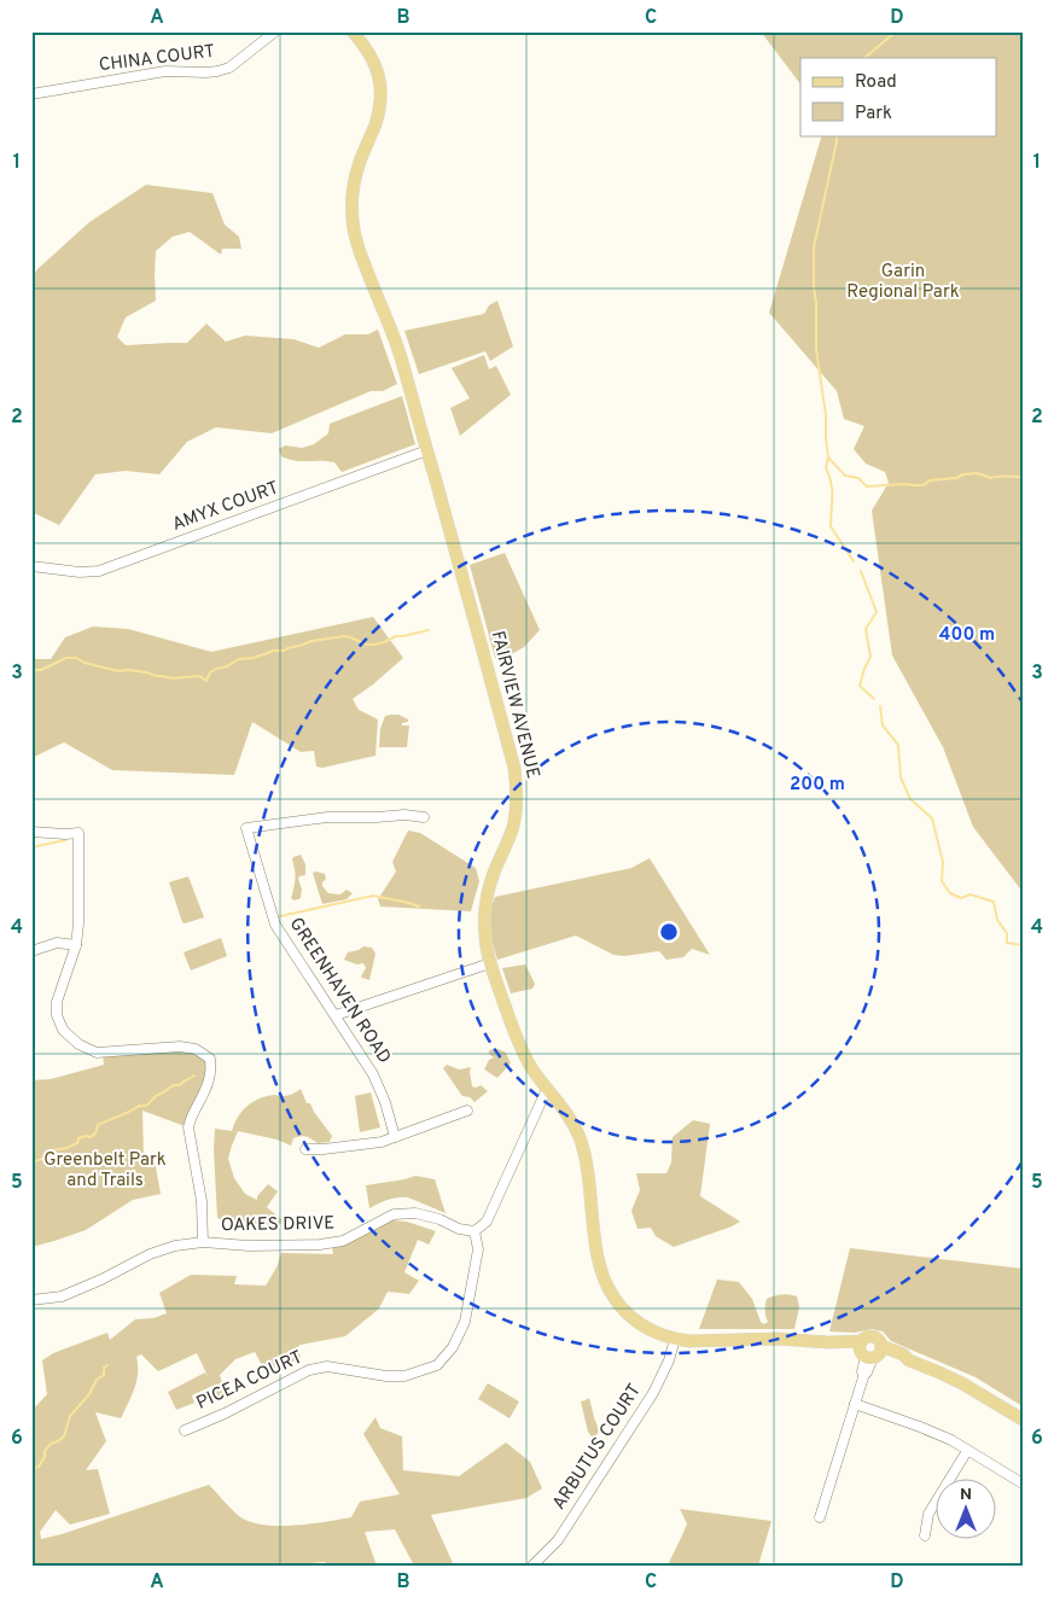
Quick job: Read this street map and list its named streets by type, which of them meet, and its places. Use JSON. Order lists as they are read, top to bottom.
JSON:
{
  "streets": {
    "main road": ["FAIRVIEW AVENUE"],
    "street": [
      "CHINA COURT",
      "AMYX COURT",
      "GREENHAVEN ROAD",
      "OAKES DRIVE",
      "PICEA COURT",
      "ARBUTUS COURT"
    ]
  },
  "crossings": [
    ["AMYX COURT", "FAIRVIEW AVENUE"],
    ["FAIRVIEW AVENUE", "ARBUTUS COURT"],
    ["OAKES DRIVE", "PICEA COURT"]
  ],
  "parks": ["Garin Regional Park", "Greenbelt Park and Trails"],
  "legend": ["Road", "Park"],
  "north": "top",
  "grid": {
    "columns": [
      "A",
      "B",
      "C",
      "D"
    ],
    "rows": [
      "1",
      "2",
      "3",
      "4",
      "5",
      "6"
    ]
  },
  "rings": ["400 m", "200 m"]
}
